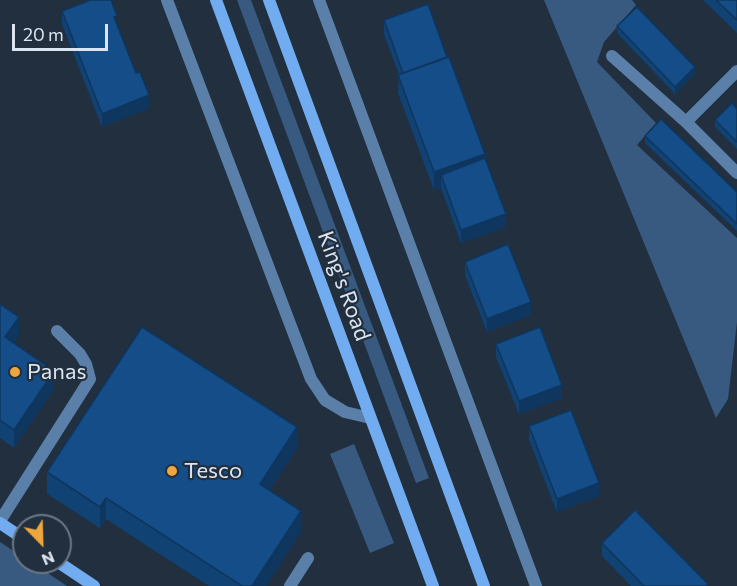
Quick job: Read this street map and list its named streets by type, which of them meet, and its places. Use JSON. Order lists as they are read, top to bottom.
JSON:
{
  "streets": {
    "main road": ["King's Road"]
  },
  "places": ["Panas", "Tesco"],
  "scale_bar": "20 m",
  "north": "bottom right"
}
